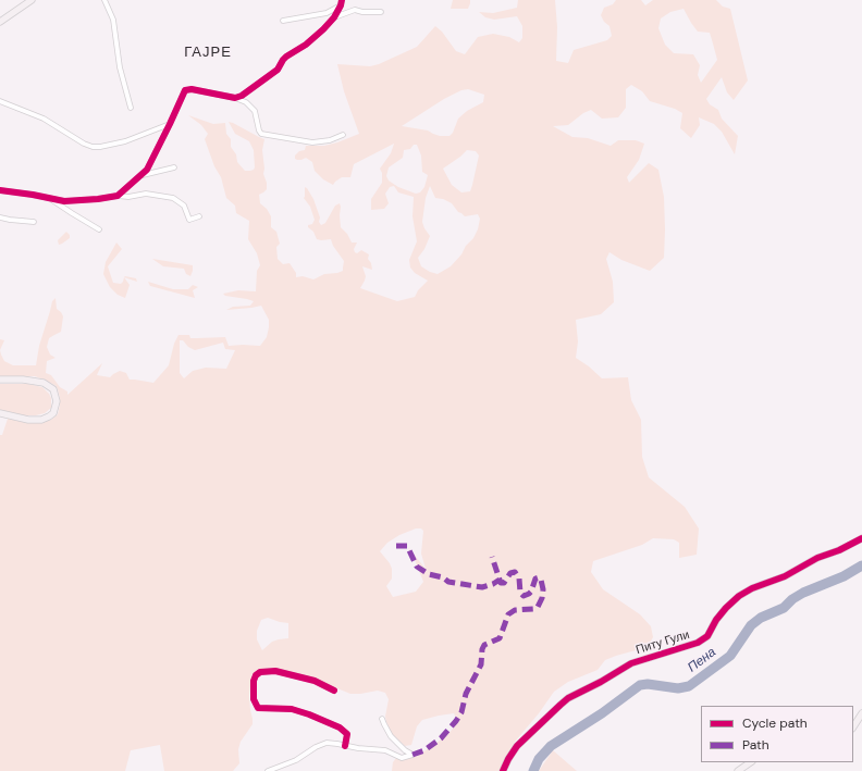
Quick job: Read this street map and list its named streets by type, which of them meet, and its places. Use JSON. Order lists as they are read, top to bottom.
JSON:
{
  "streets": {
    "street": ["Питу Гули"]
  },
  "districts": ["ГАЈРЕ"],
  "water": ["Пена"],
  "legend": ["Cycle path", "Path"]
}
